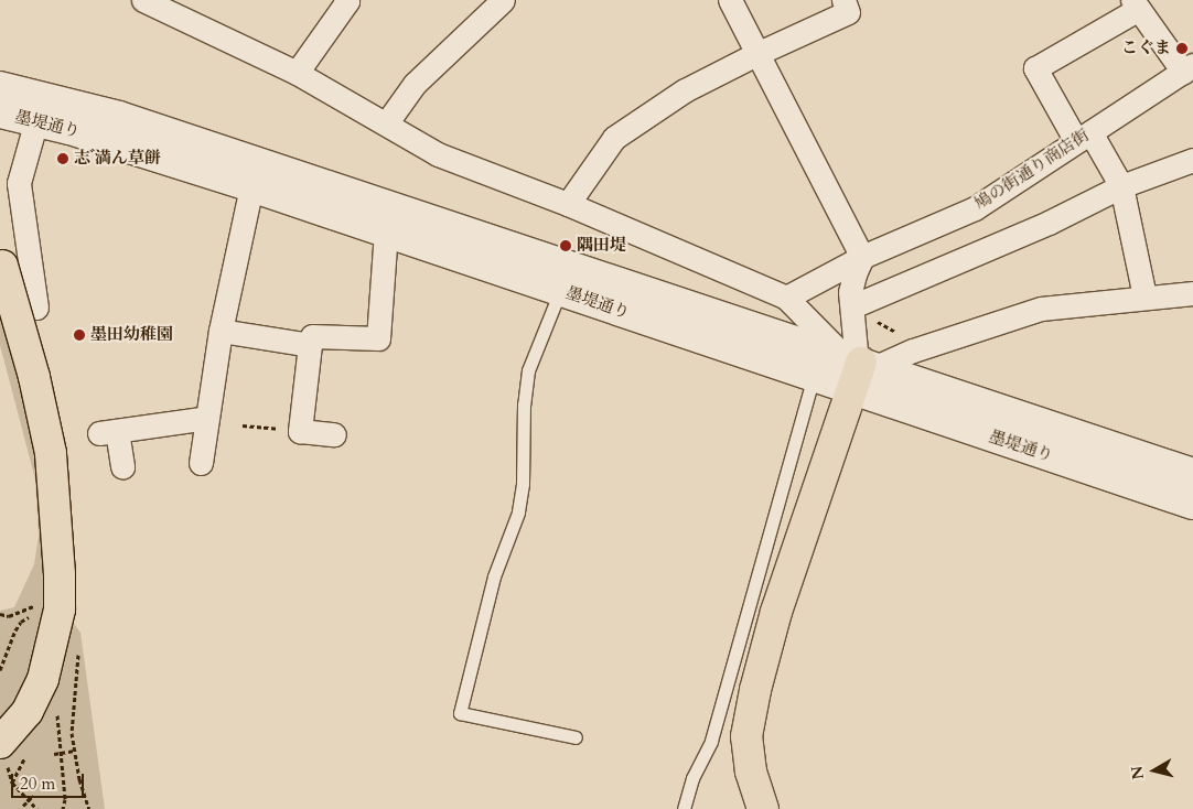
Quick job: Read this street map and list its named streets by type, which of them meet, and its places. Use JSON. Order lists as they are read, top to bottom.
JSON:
{
  "streets": {
    "main road": ["墨堤通り"],
    "street": ["鳩の街通り商店街"]
  },
  "places": [
    "こぐま",
    "志 ゙満ん草餅",
    "隅田堤",
    "墨田幼稚園"
  ],
  "scale_bar": "20 m",
  "north": "left"
}
